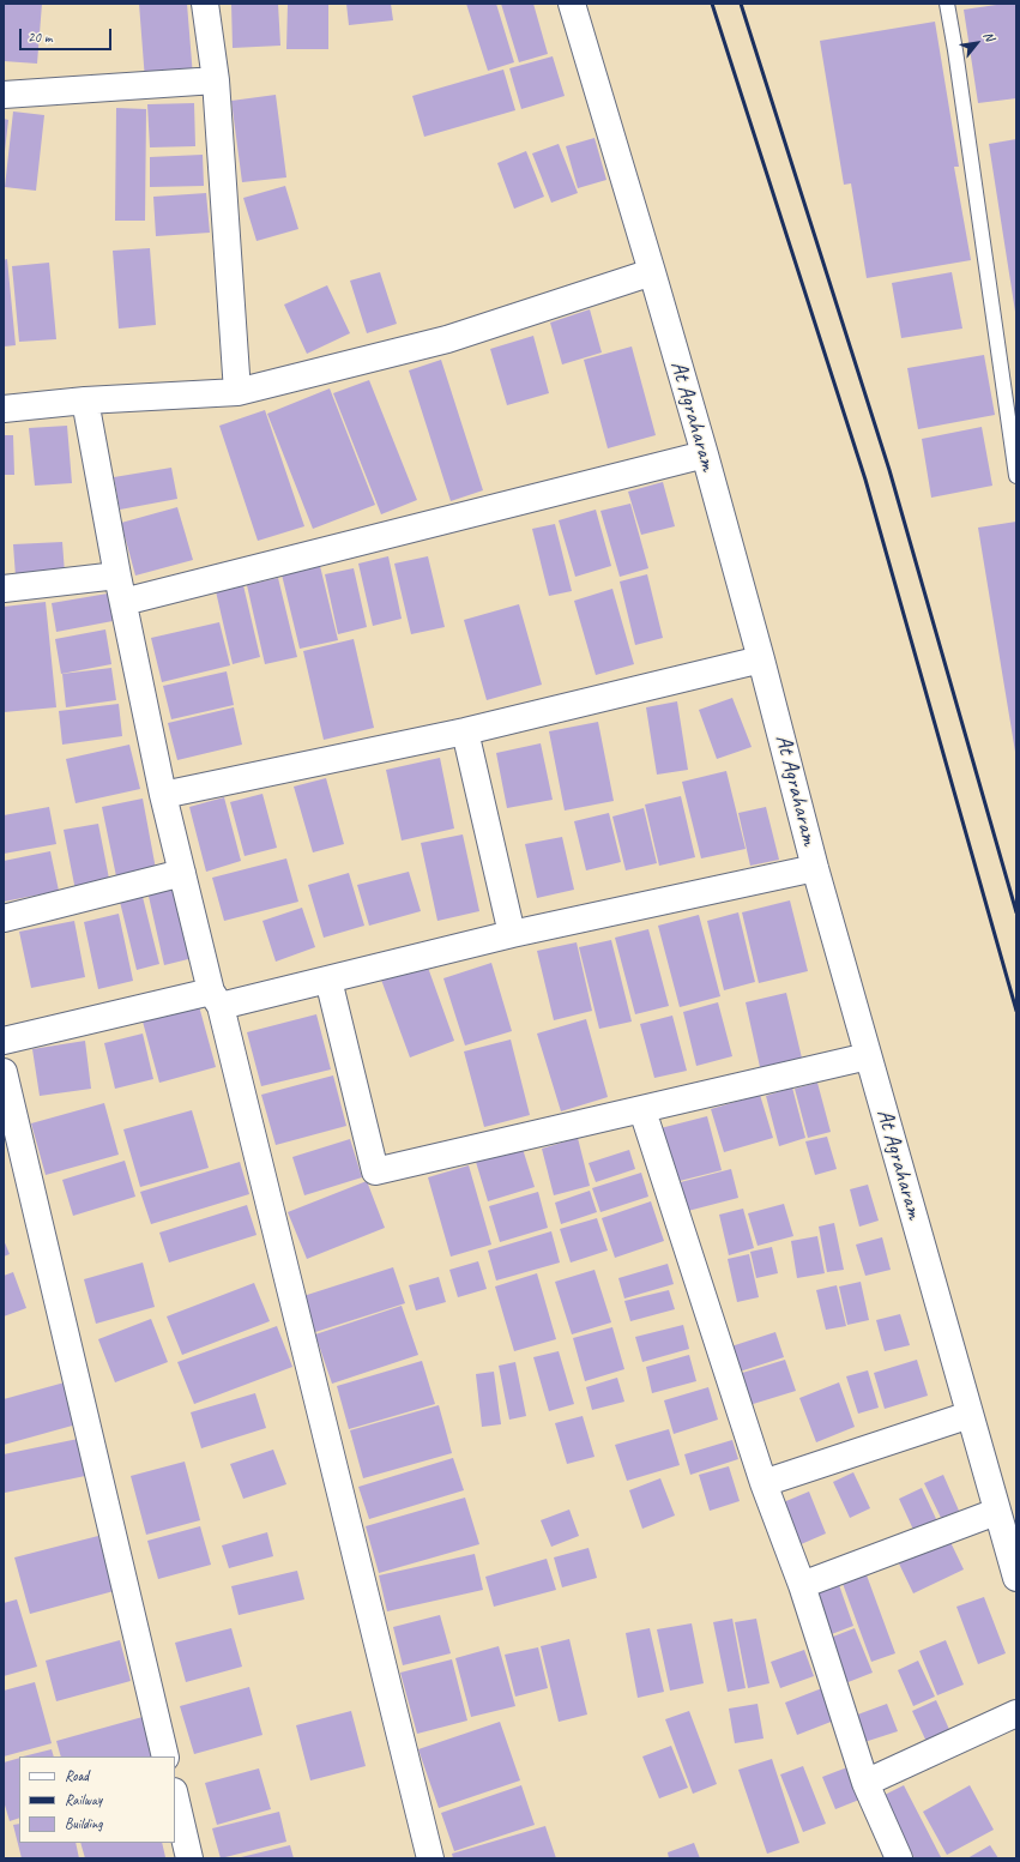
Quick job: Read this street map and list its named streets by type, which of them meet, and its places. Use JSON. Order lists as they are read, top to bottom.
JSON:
{
  "streets": {
    "street": ["At Agraharam"]
  },
  "legend": ["Road", "Railway", "Building"],
  "scale_bar": "20 m",
  "north": "top right"
}
